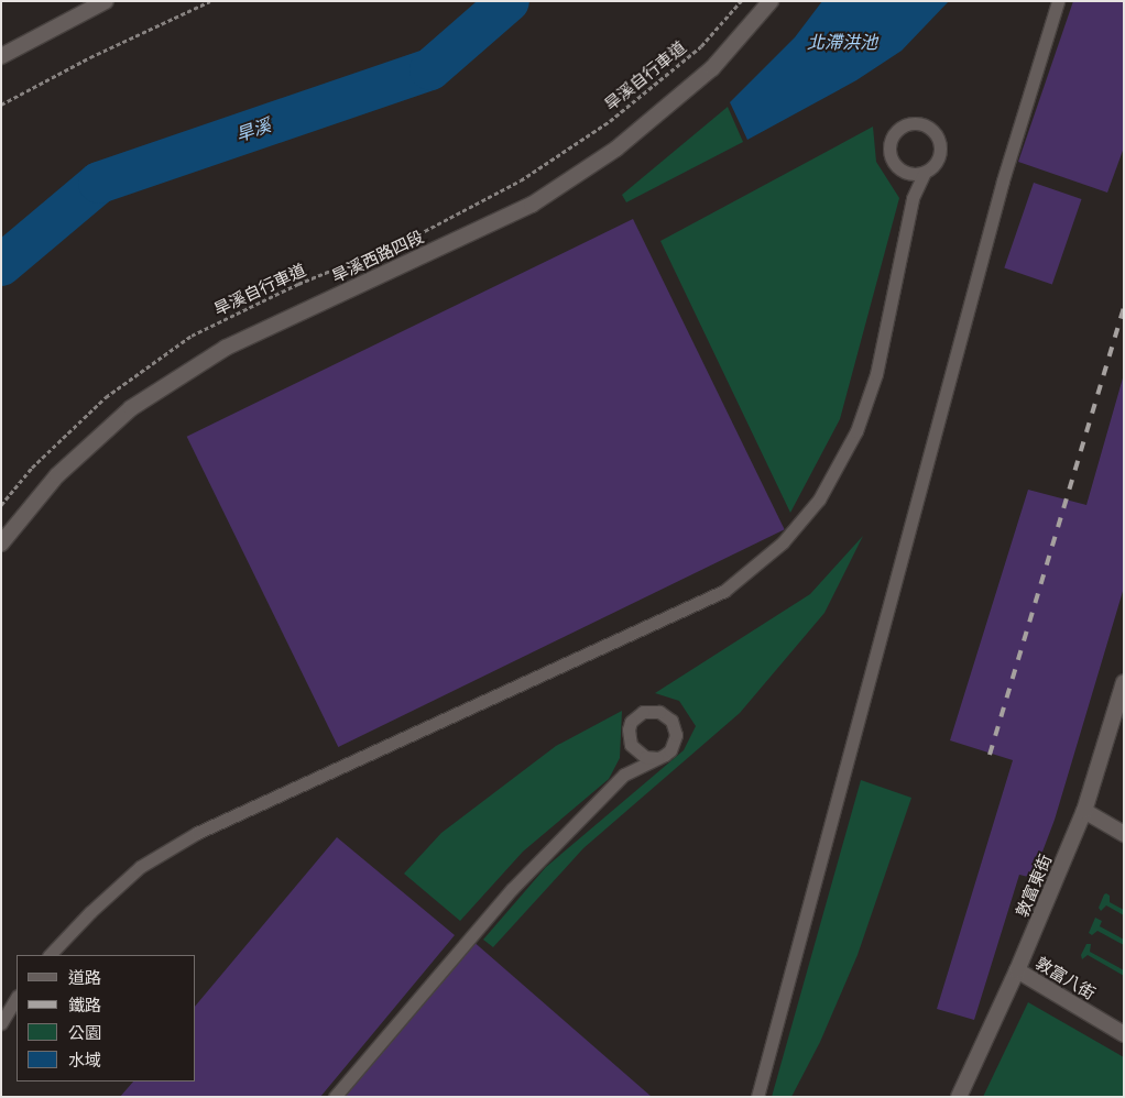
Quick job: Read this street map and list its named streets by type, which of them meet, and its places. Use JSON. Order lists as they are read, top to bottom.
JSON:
{
  "streets": {
    "street": ["旱溪西路四段", "敦富東街", "敦富八街"],
    "path": ["旱溪自行車道"]
  },
  "crossings": [
    ["敦富東街", "敦富八街"]
  ],
  "water": ["北滯洪池", "旱溪"],
  "legend": [
    "道路",
    "鐵路",
    "公園",
    "水域"
  ]
}
